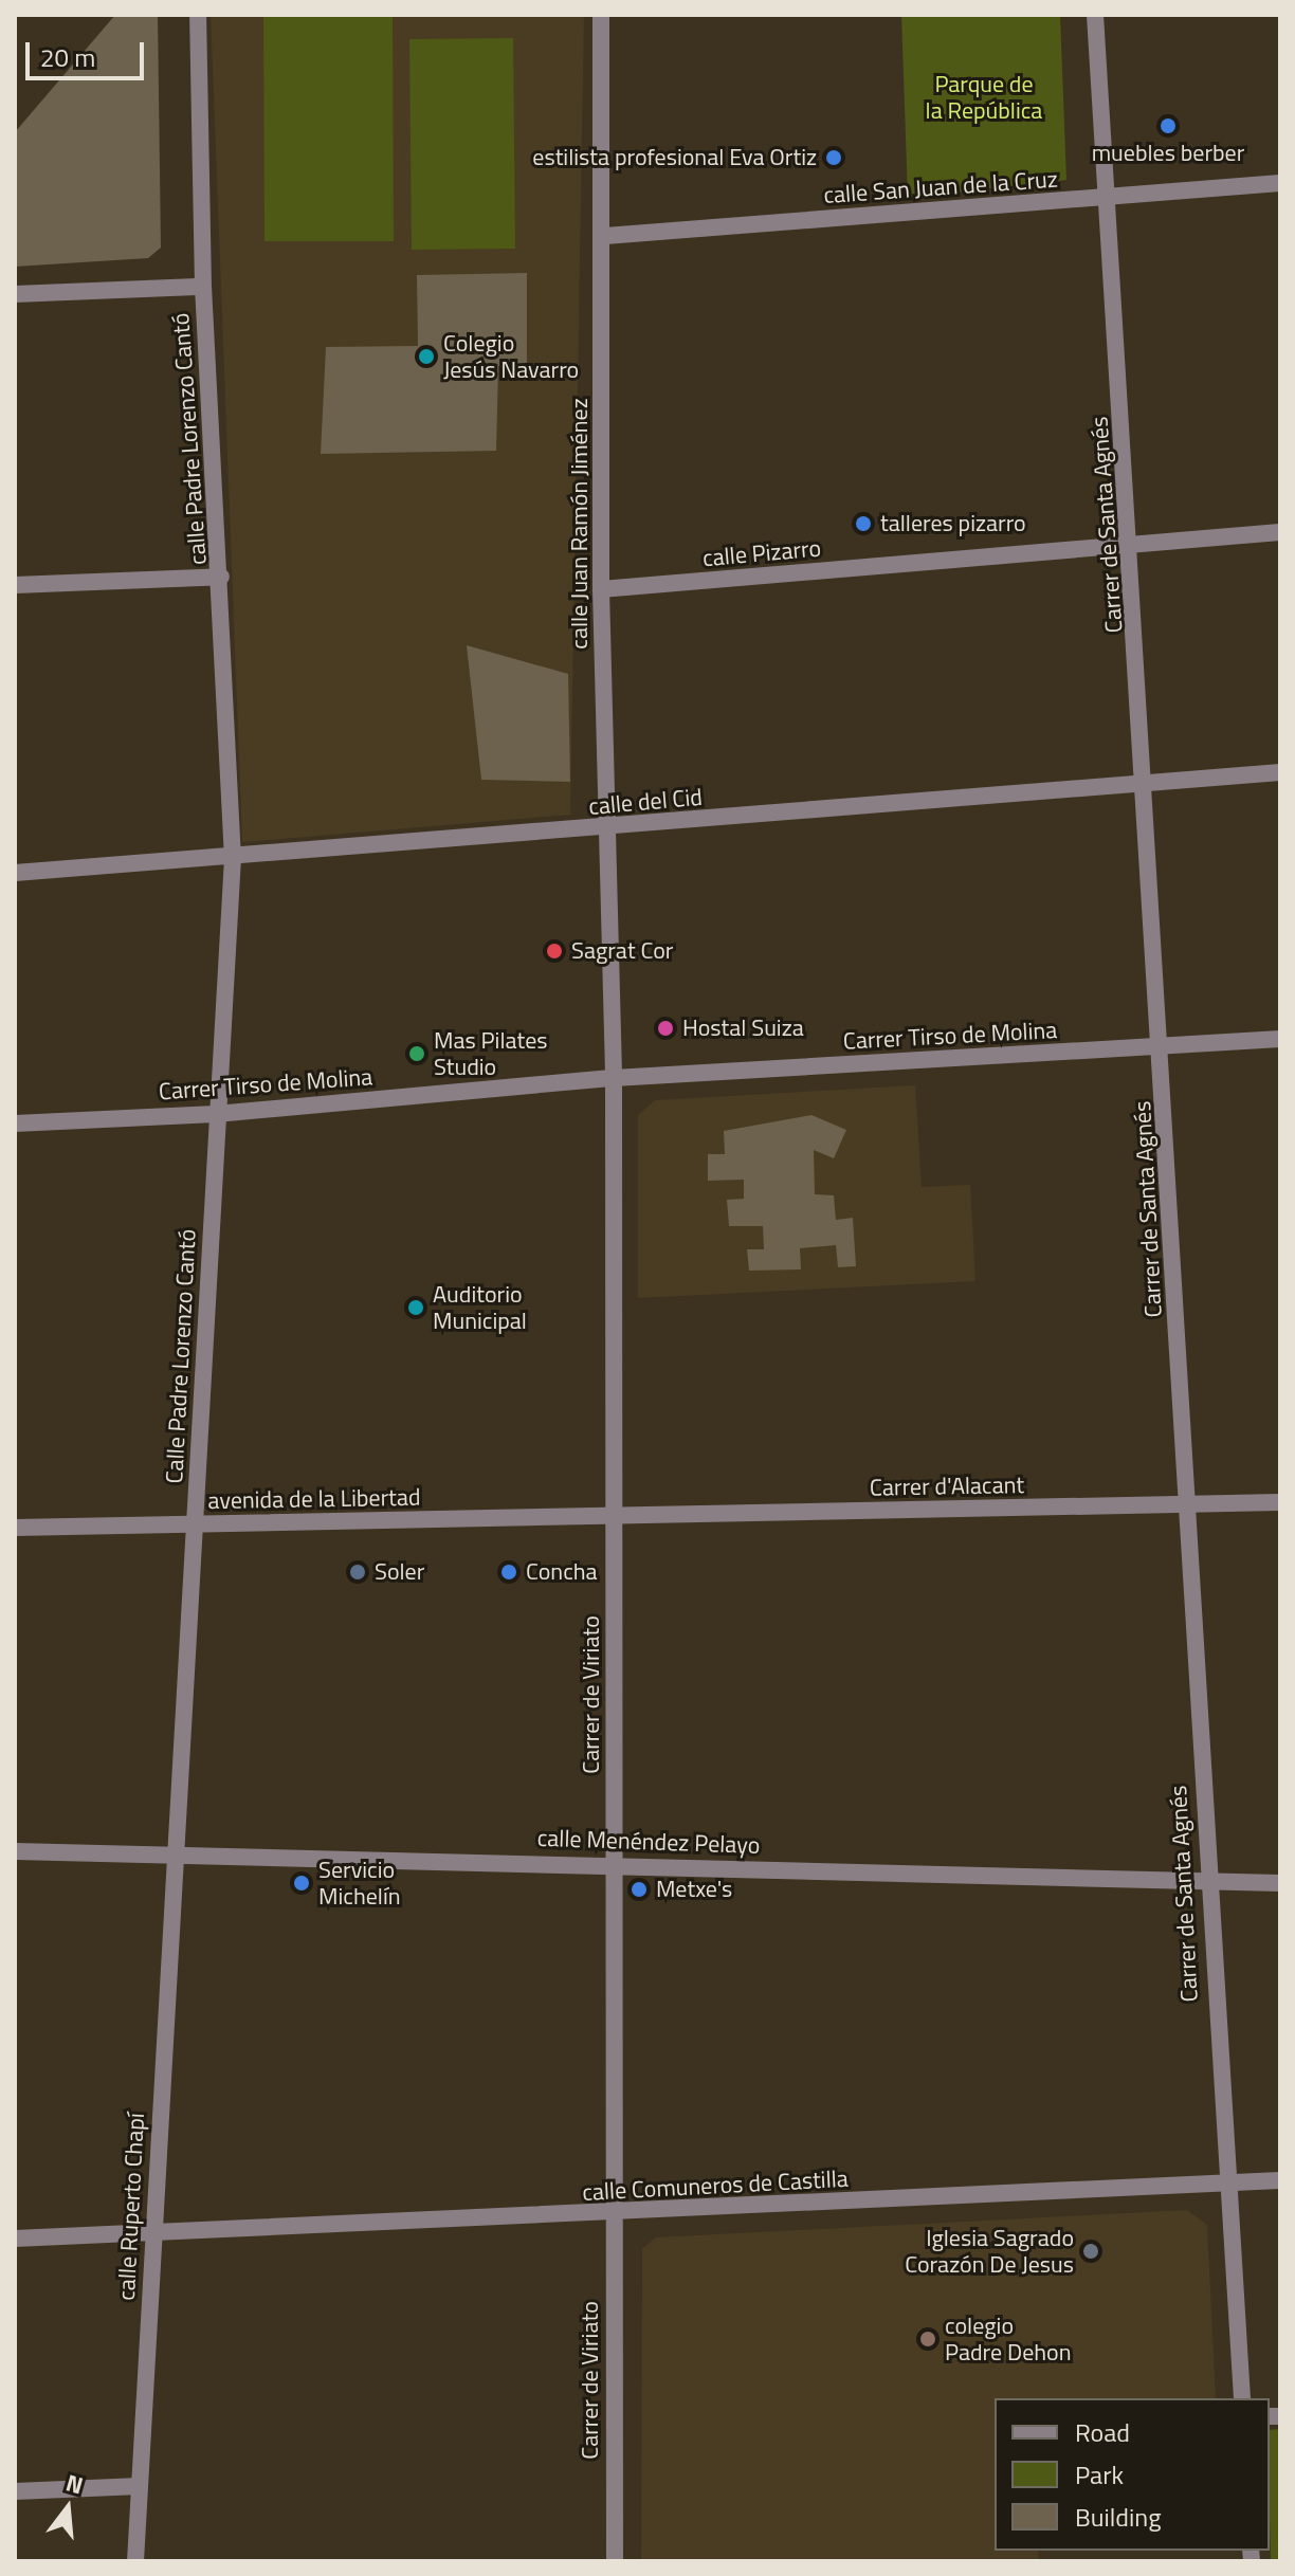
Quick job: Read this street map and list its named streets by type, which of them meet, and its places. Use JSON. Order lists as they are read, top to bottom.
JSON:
{
  "streets": {
    "street": [
      "calle San Juan de la Cruz",
      "calle Padre Lorenzo Cantó",
      "calle Juan Ramón Jiménez",
      "Carrer de Santa Agnés",
      "calle Pizarro",
      "calle del Cid",
      "Carrer Tirso de Molina",
      "Calle Padre Lorenzo Cantó",
      "Carrer d'Alacant",
      "avenida de la Libertad",
      "Carrer de Viriato",
      "calle Menéndez Pelayo",
      "calle Comuneros de Castilla",
      "calle Ruperto Chapí"
    ]
  },
  "crossings": [
    ["calle San Juan de la Cruz", "calle Juan Ramón Jiménez"],
    ["calle San Juan de la Cruz", "Carrer de Santa Agnés"],
    ["calle Padre Lorenzo Cantó", "calle del Cid"],
    ["calle Padre Lorenzo Cantó", "Calle Padre Lorenzo Cantó"],
    ["calle Juan Ramón Jiménez", "calle Pizarro"],
    ["calle Juan Ramón Jiménez", "calle del Cid"],
    ["calle Juan Ramón Jiménez", "Carrer de Viriato"],
    ["Carrer de Santa Agnés", "calle Pizarro"],
    ["Carrer de Santa Agnés", "calle del Cid"],
    ["Carrer de Santa Agnés", "Carrer Tirso de Molina"],
    ["Carrer de Santa Agnés", "Carrer d'Alacant"],
    ["Carrer de Santa Agnés", "calle Menéndez Pelayo"],
    ["Carrer de Santa Agnés", "calle Comuneros de Castilla"],
    ["calle del Cid", "Calle Padre Lorenzo Cantó"],
    ["calle del Cid", "Carrer de Viriato"],
    ["Carrer Tirso de Molina", "Calle Padre Lorenzo Cantó"],
    ["Carrer Tirso de Molina", "Carrer de Viriato"],
    ["Calle Padre Lorenzo Cantó", "avenida de la Libertad"],
    ["Calle Padre Lorenzo Cantó", "calle Menéndez Pelayo"],
    ["Calle Padre Lorenzo Cantó", "calle Ruperto Chapí"],
    ["Carrer d'Alacant", "avenida de la Libertad"],
    ["Carrer d'Alacant", "Carrer de Viriato"],
    ["avenida de la Libertad", "Carrer de Viriato"],
    ["Carrer de Viriato", "calle Menéndez Pelayo"],
    ["Carrer de Viriato", "calle Comuneros de Castilla"],
    ["calle Menéndez Pelayo", "calle Ruperto Chapí"],
    ["calle Comuneros de Castilla", "calle Ruperto Chapí"]
  ],
  "parks": ["Parque de la República"],
  "places": [
    "muebles berber",
    "estilista profesional Eva Ortiz",
    "Colegio Jesús Navarro",
    "talleres pizarro",
    "Sagrat Cor",
    "Hostal Suiza",
    "Mas Pilates Studio",
    "Auditorio Municipal",
    "Soler",
    "Concha",
    "Servicio Michelín",
    "Metxe's",
    "Iglesia Sagrado Corazón De Jesus",
    "colegio Padre Dehon"
  ],
  "legend": ["Road", "Park", "Building"],
  "scale_bar": "20 m",
  "north": "top"
}
